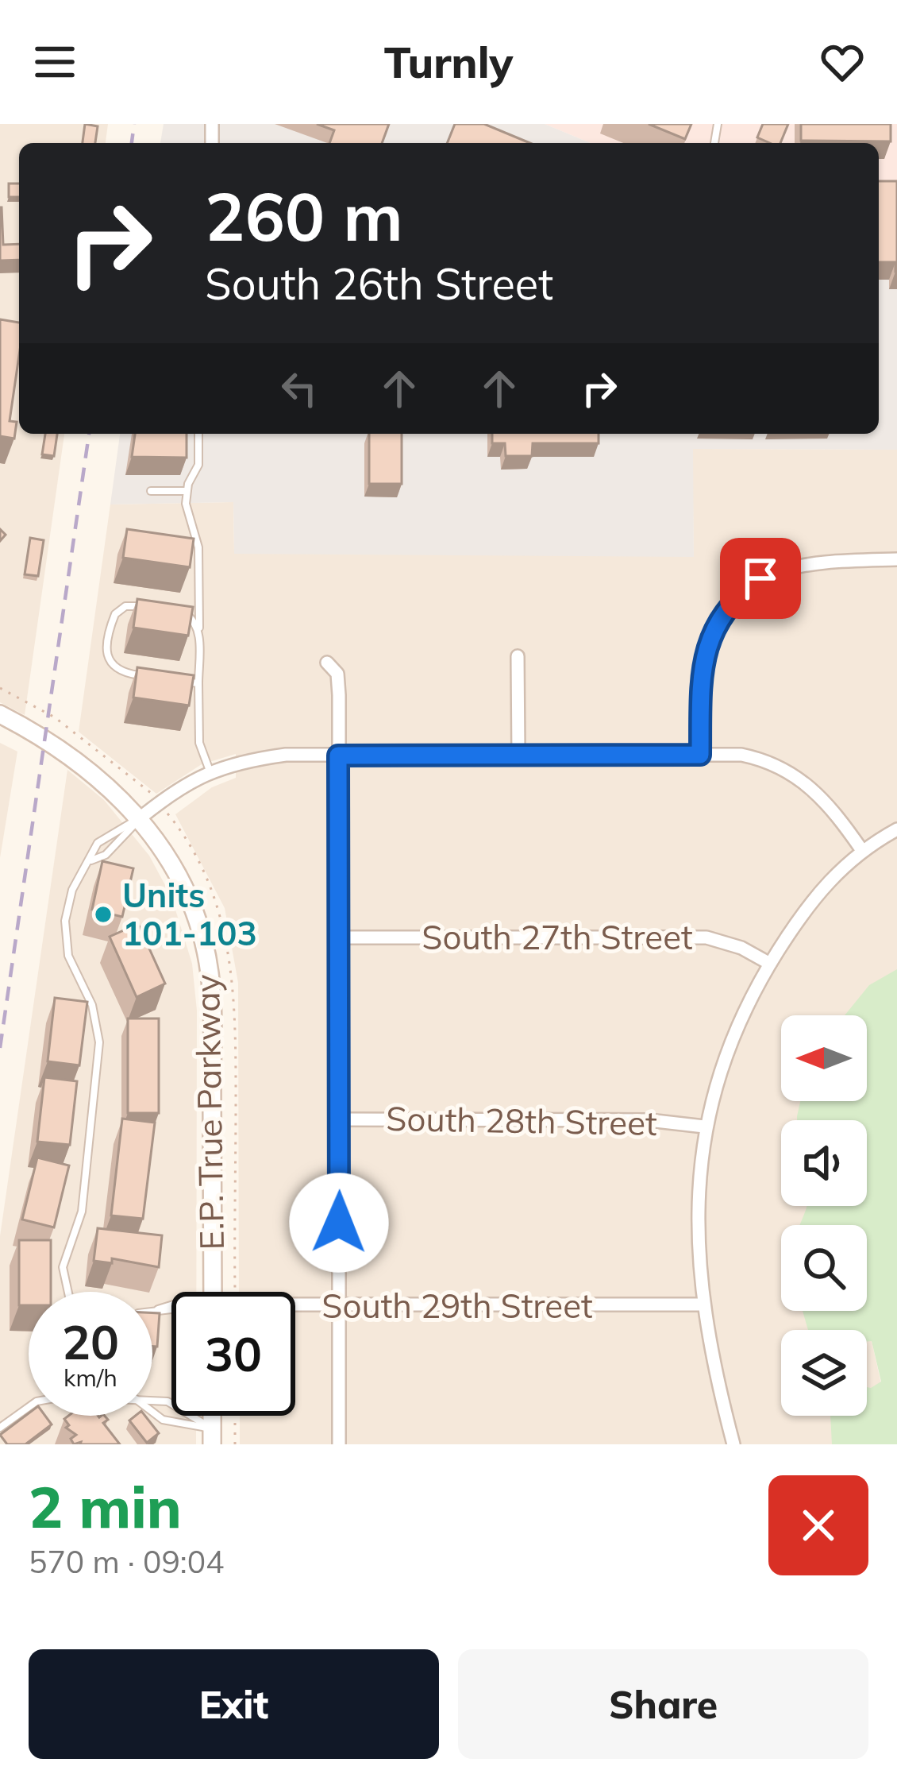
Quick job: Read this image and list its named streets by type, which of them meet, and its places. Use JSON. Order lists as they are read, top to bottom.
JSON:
{
  "streets": {
    "main road": ["E.P. True Parkway"],
    "street": ["South 27th Street", "South 28th Street", "South 29th Street"]
  },
  "places": ["Units 101-103"],
  "north": "left",
  "page": {
    "header": "Turnly",
    "turn": ["260 m", "South 26th Street"],
    "speed": "20 km/h",
    "limit": "30",
    "heading": ["2 min", "570 m · 09:04"],
    "buttons": ["Exit", "Share"]
  }
}
